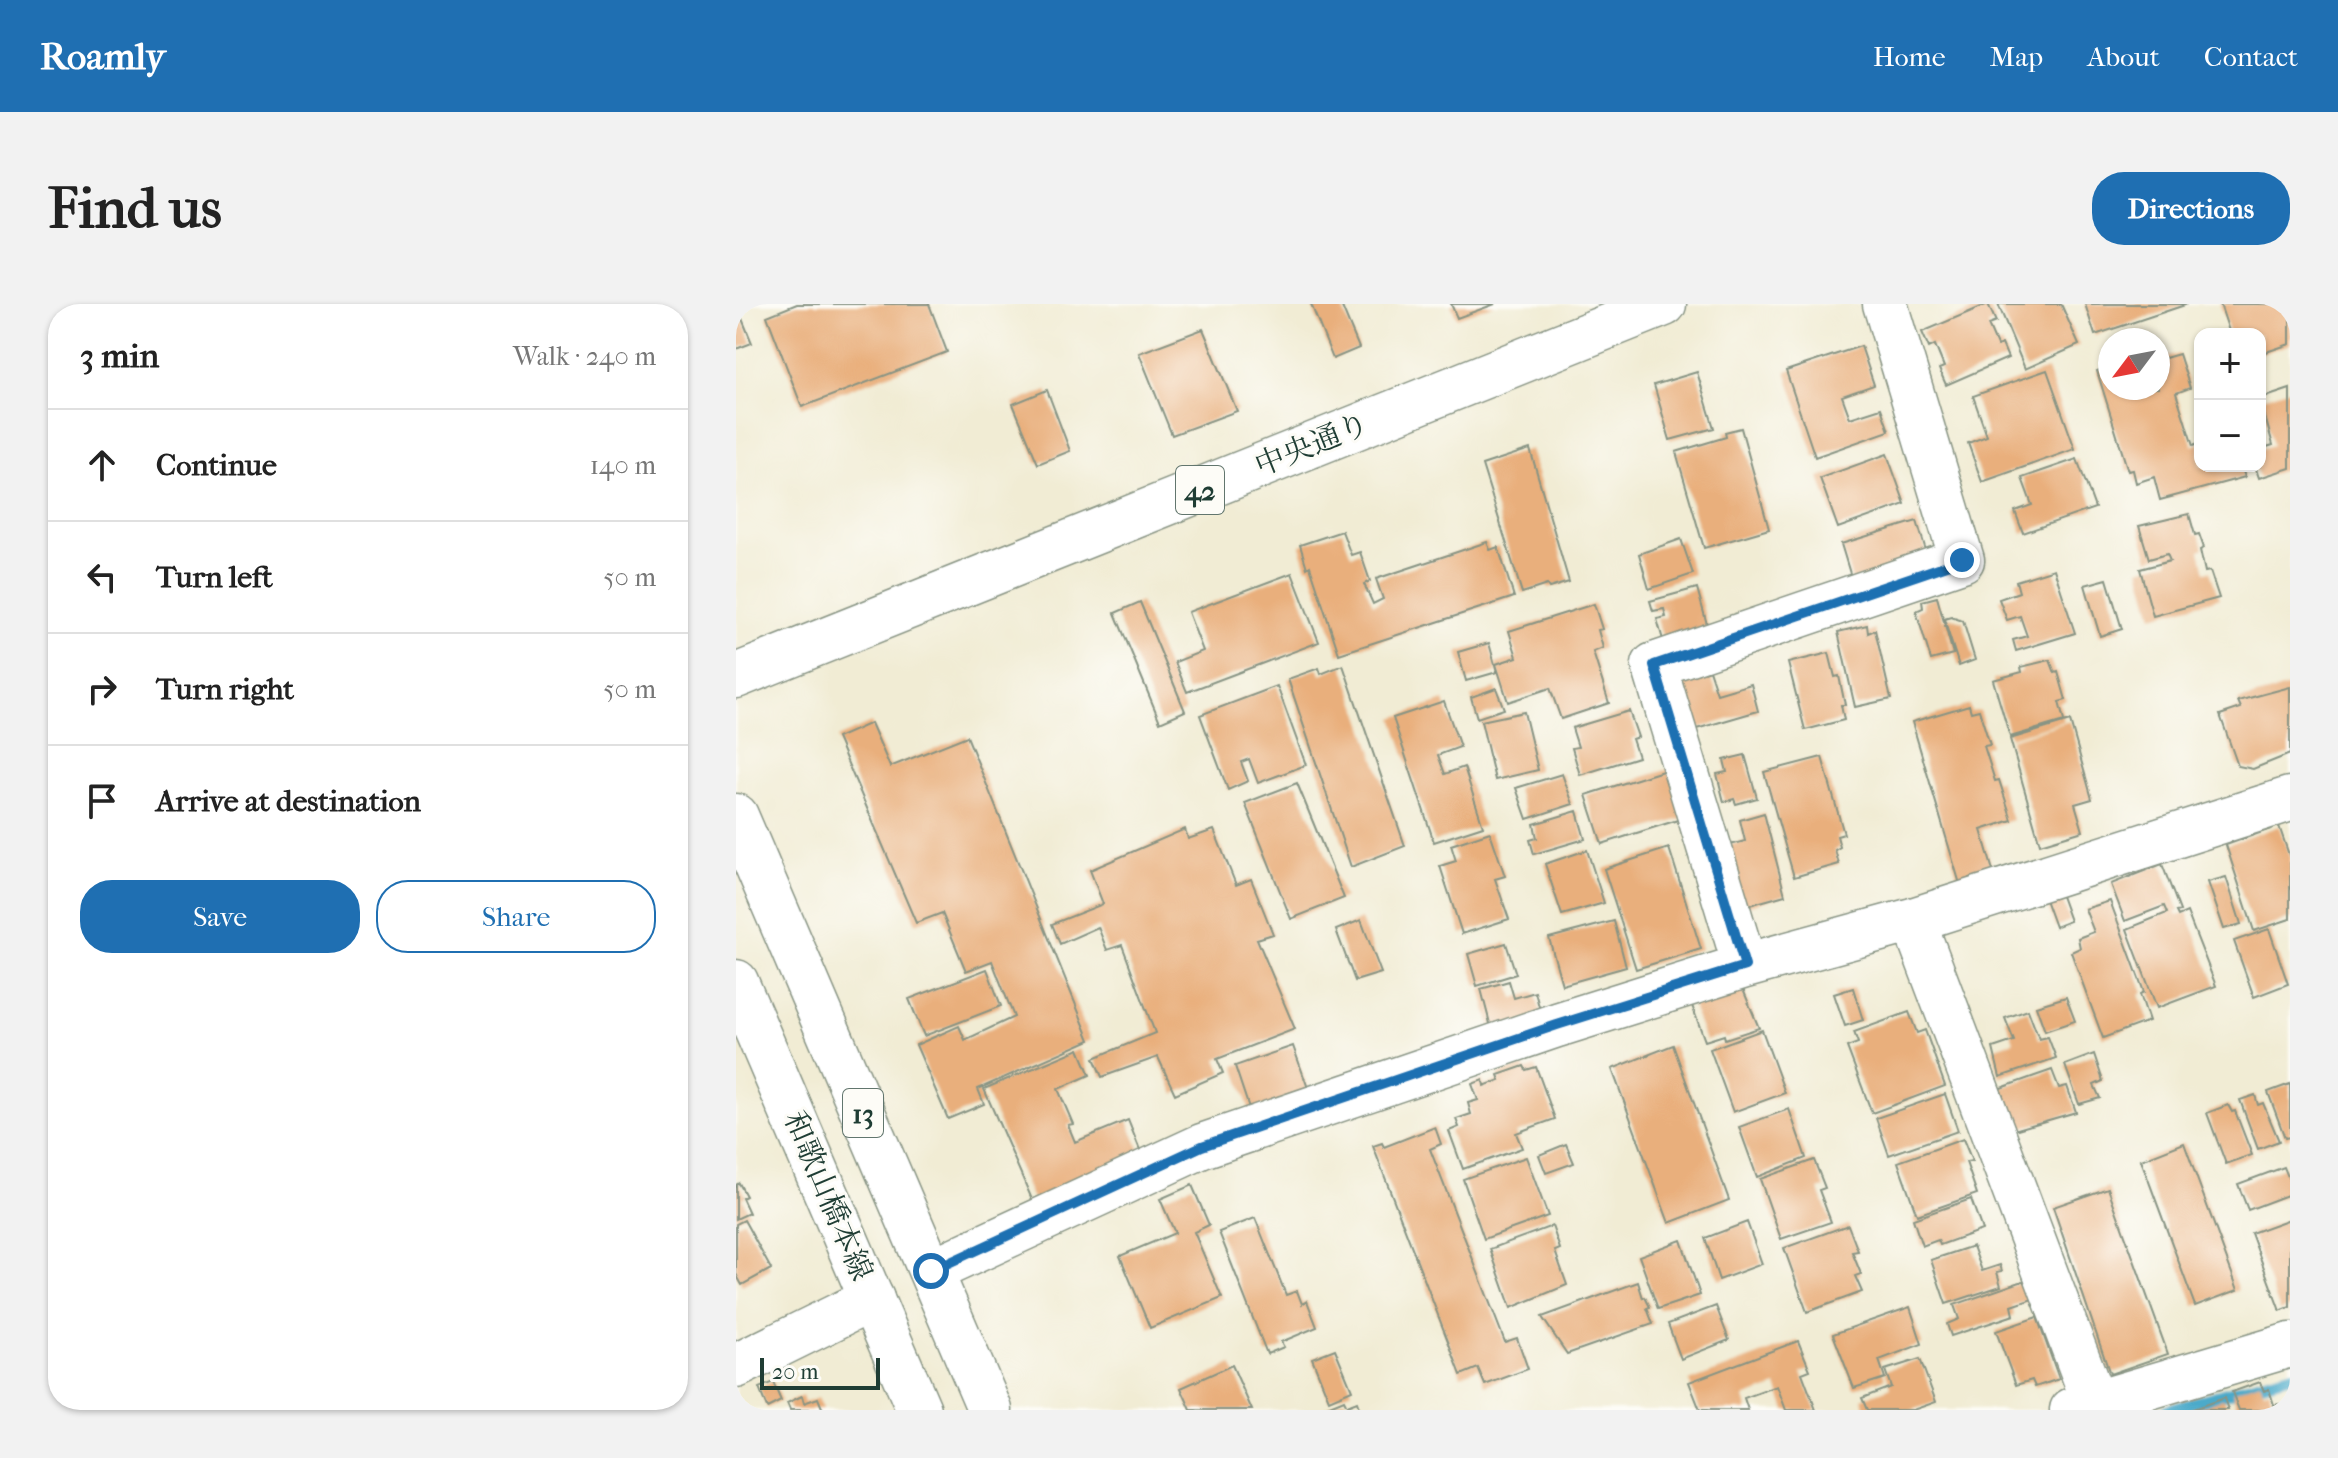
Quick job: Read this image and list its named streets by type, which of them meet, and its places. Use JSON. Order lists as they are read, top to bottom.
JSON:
{
  "streets": {
    "main road": [
      "中央通り",
      "42",
      "13",
      "和歌山橋本線"
    ]
  },
  "scale_bar": "20 m",
  "north": "bottom left",
  "page": {
    "header": "Roamly",
    "nav": [
      "Home",
      "Map",
      "About",
      "Contact"
    ],
    "buttons": [
      "Directions",
      ["Save", "Share"]
    ],
    "title": "Find us",
    "heading": ["3 min", "Walk · 240 m"],
    "map_buttons": ["+", "−"],
    "list": [
      ["Continue", "140 m"],
      ["Turn left", "50 m"],
      ["Turn right", "50 m"],
      "Arrive at destination"
    ],
    "scale": "20 m"
  }
}
